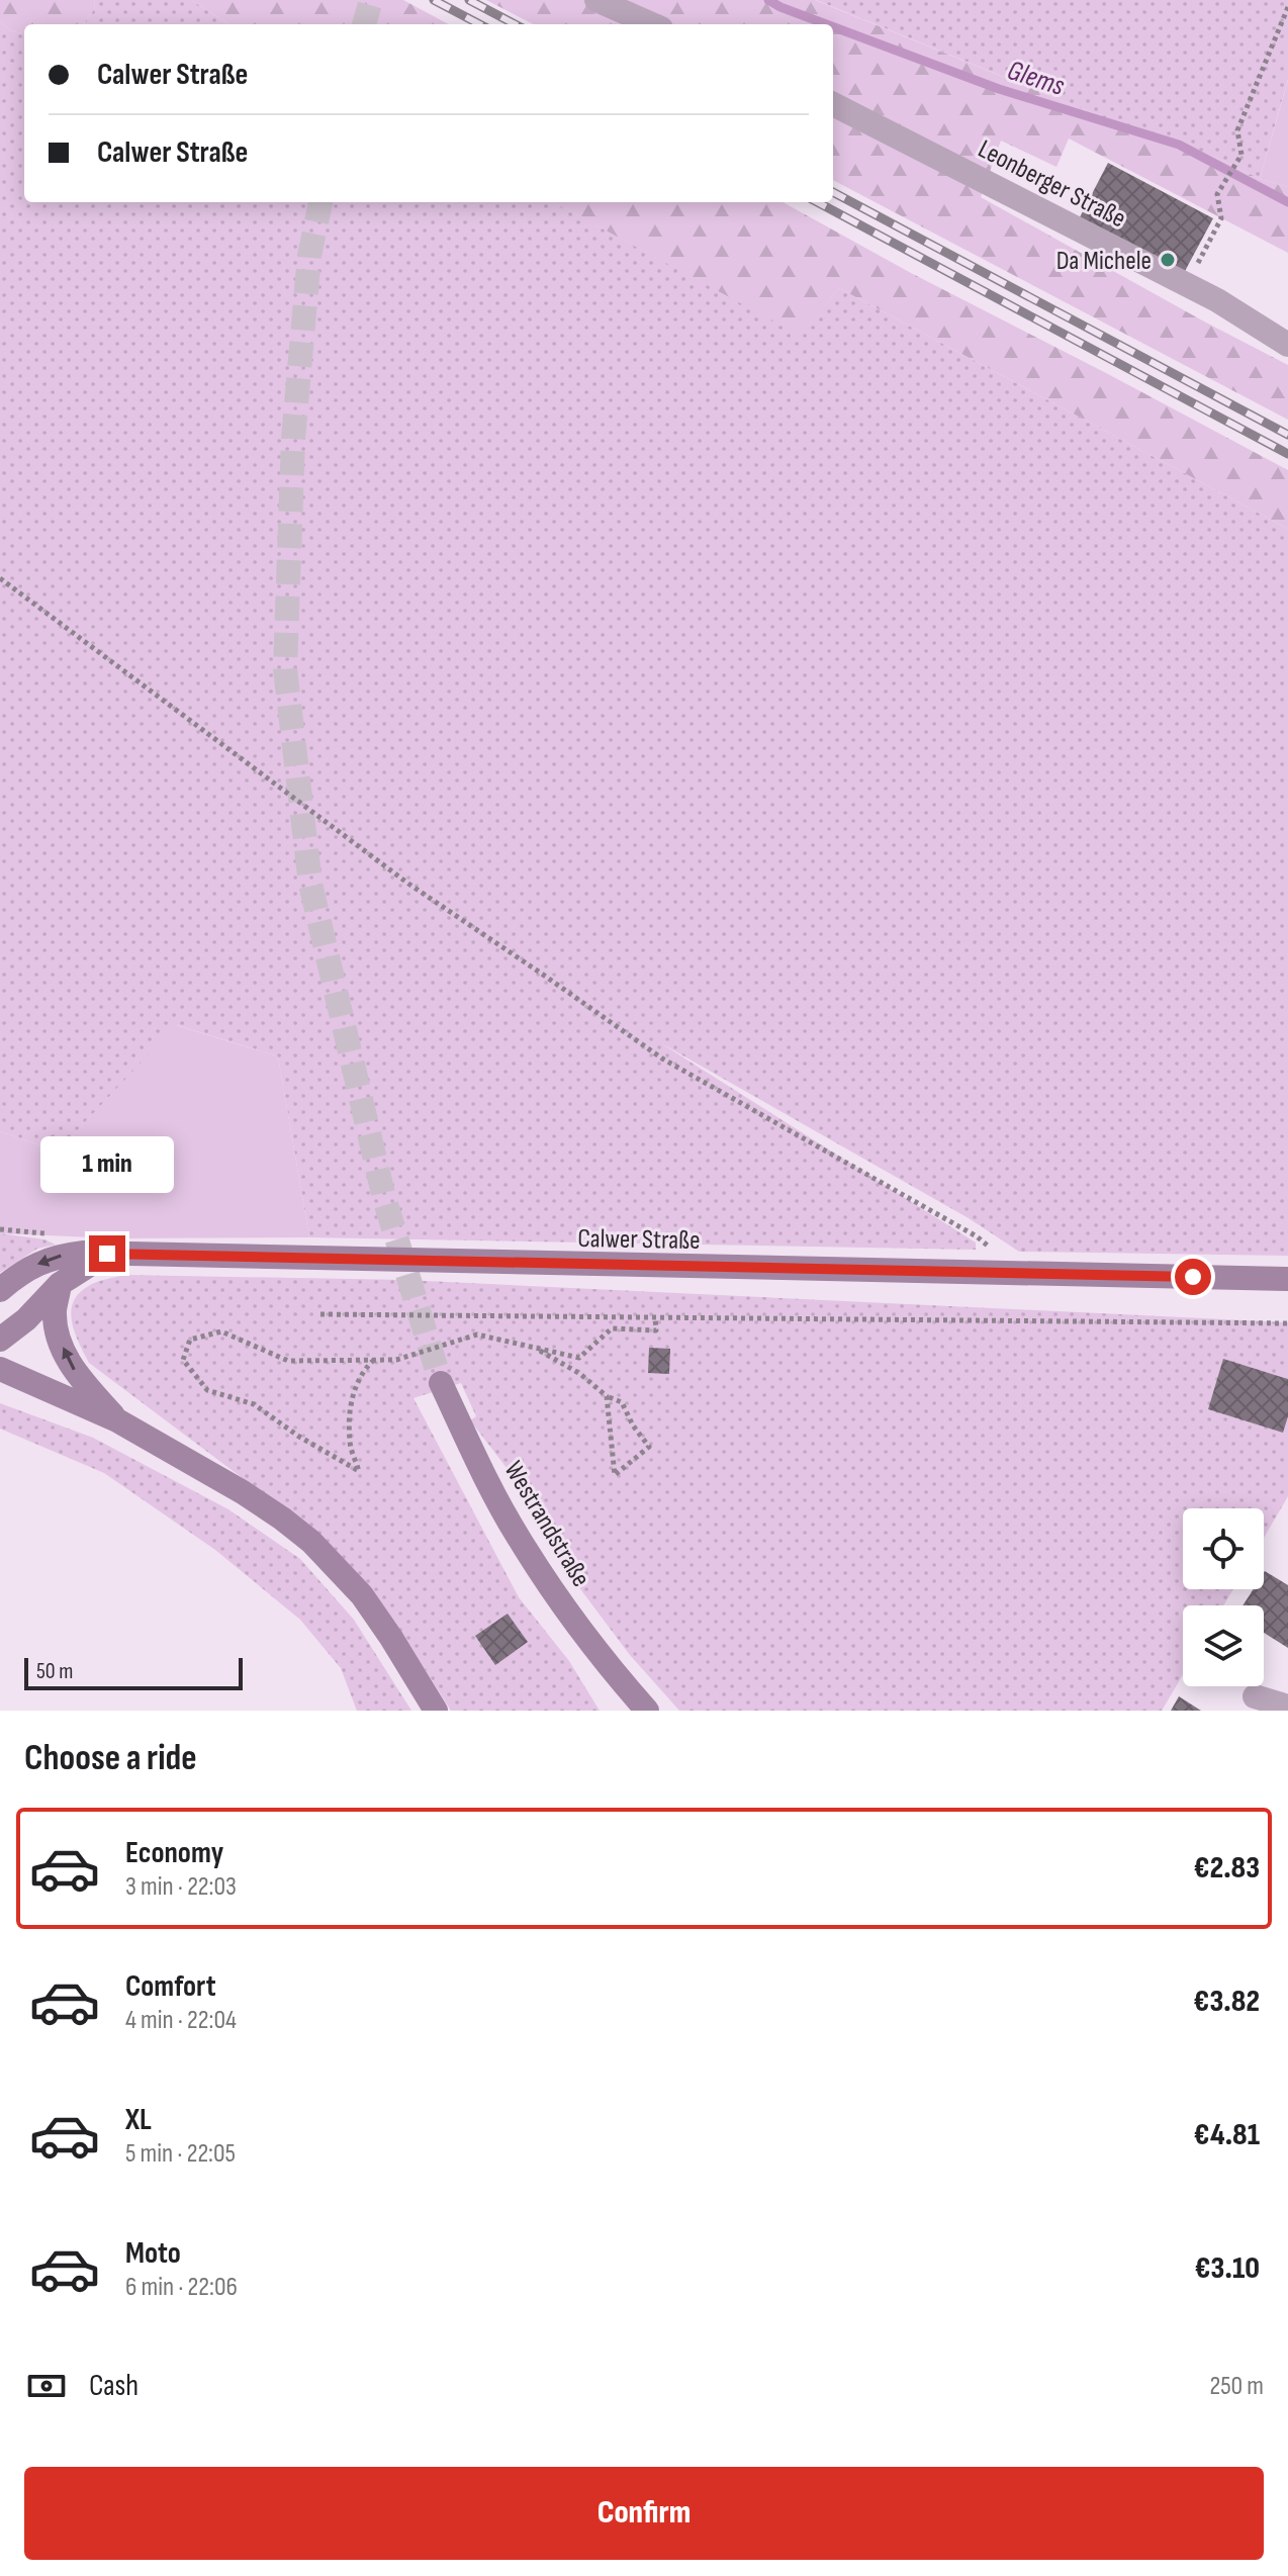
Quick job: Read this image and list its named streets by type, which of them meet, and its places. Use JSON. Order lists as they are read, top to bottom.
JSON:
{
  "streets": {
    "street": ["Leonberger Straße", "Calwer Straße", "Westrandstraße"]
  },
  "water": ["Glems"],
  "places": ["Da Michele"],
  "scale_bar": "50 m",
  "page": {
    "banner": ["Calwer Straße", "Calwer Straße"],
    "bubble": "1 min",
    "scale": "50 m",
    "heading": "Choose a ride",
    "list": [
      {
        "name": "Economy",
        "note": "3 min · 22:03",
        "value": "€2.83"
      },
      {
        "name": "Comfort",
        "note": "4 min · 22:04",
        "value": "€3.82"
      },
      {
        "name": "XL",
        "note": "5 min · 22:05",
        "value": "€4.81"
      },
      {
        "name": "Moto",
        "note": "6 min · 22:06",
        "value": "€3.10"
      }
    ],
    "pay": ["Cash", "250 m"],
    "buttons": "Confirm"
  }
}
